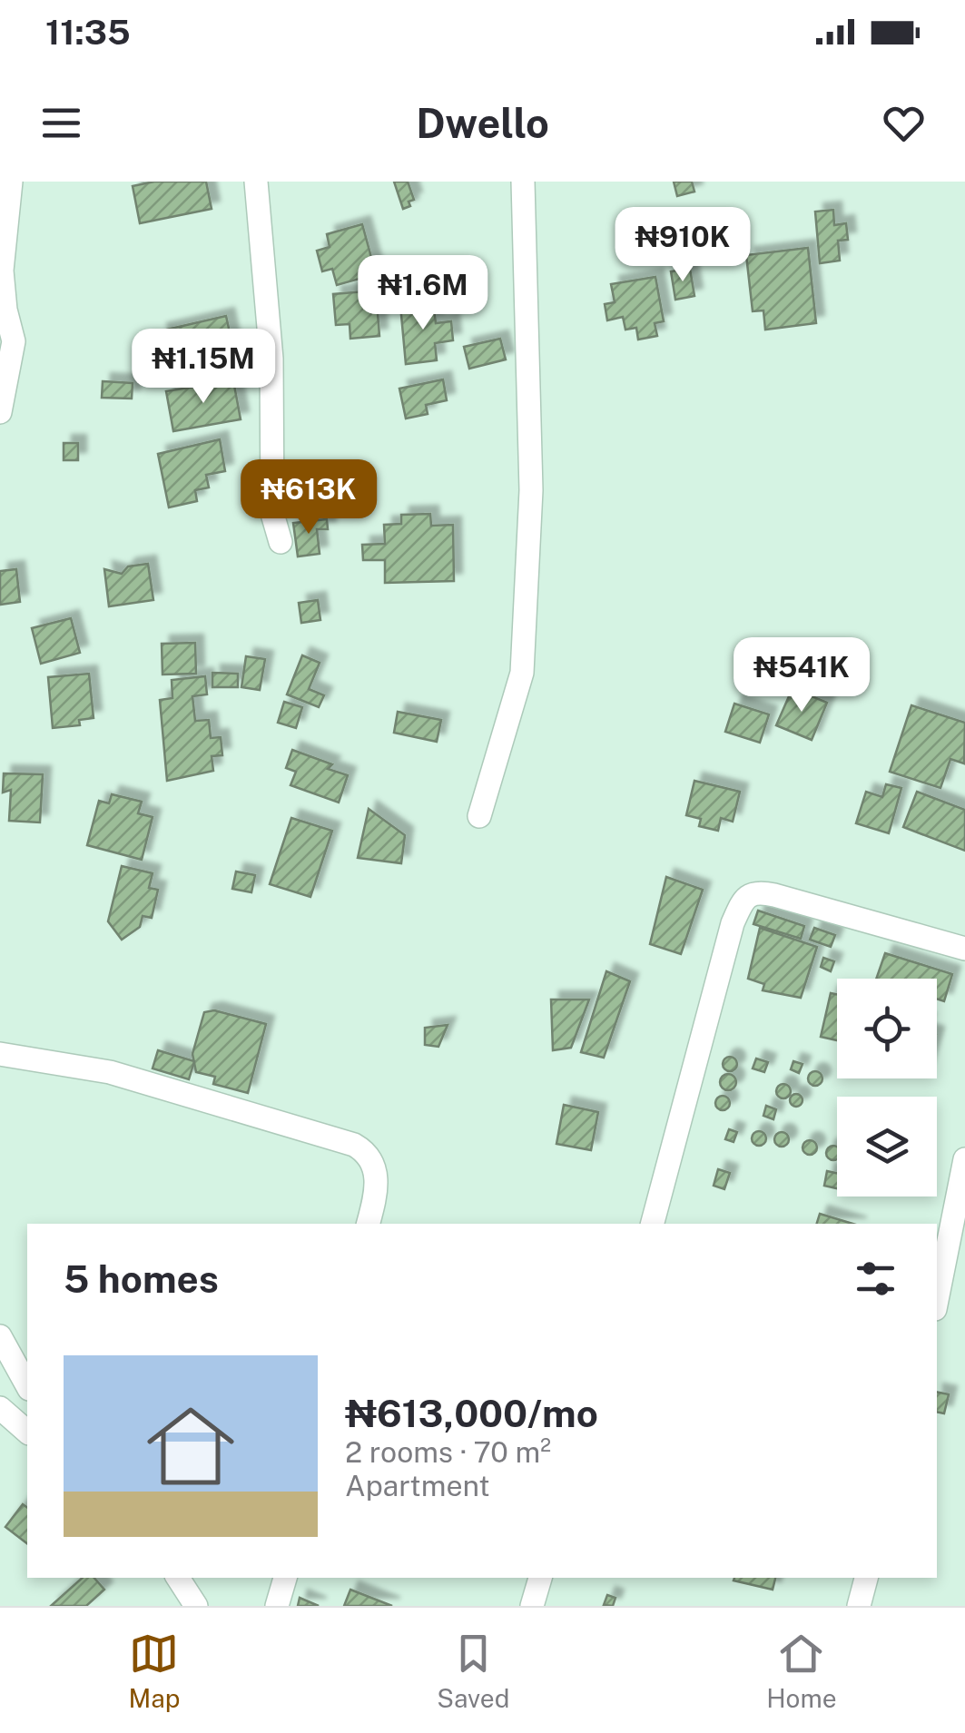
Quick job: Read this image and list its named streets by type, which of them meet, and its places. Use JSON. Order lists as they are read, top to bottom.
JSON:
{
  "page": {
    "status": "11:35",
    "header": "Dwello",
    "price": [
      "₦910K",
      "₦1.6M",
      "₦1.15M",
      "₦613K",
      "₦541K"
    ],
    "heading": "5 homes",
    "list": [
      {
        "name": "₦613,000/mo",
        "note": "2 rooms · 70 m² · Apartment"
      }
    ],
    "tabs": ["Map", "Saved", "Home"]
  }
}
